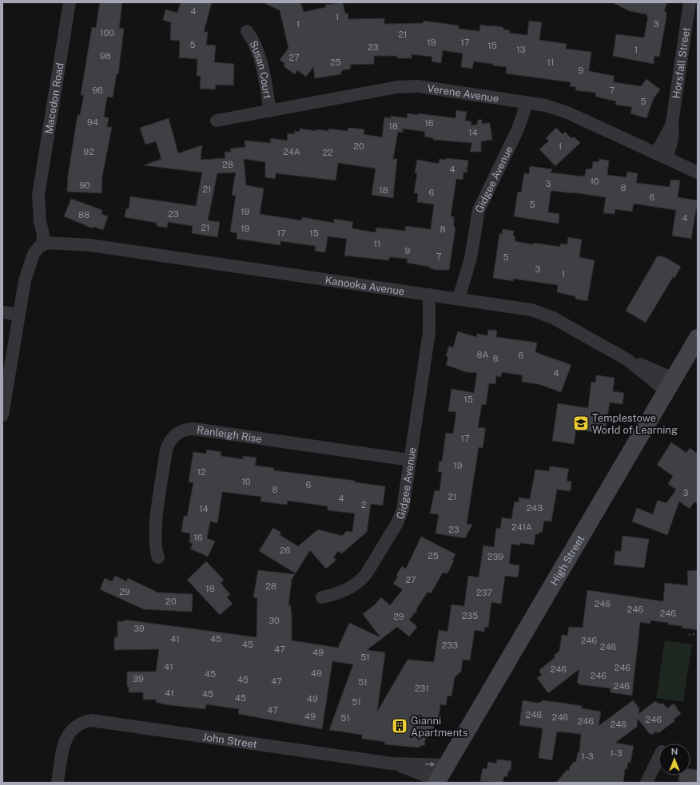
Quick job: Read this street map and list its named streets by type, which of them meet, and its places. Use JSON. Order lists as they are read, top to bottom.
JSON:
{
  "streets": {
    "main road": ["High Street"],
    "street": [
      "Horsfall Street",
      "Susan Court",
      "Verene Avenue",
      "Macedon Road",
      "Gidgee Avenue",
      "Kanooka Avenue",
      "Ranleigh Rise",
      "John Street"
    ]
  },
  "crossings": [
    ["Horsfall Street", "Verene Avenue"],
    ["Susan Court", "Verene Avenue"],
    ["Verene Avenue", "Gidgee Avenue"],
    ["Macedon Road", "Kanooka Avenue"],
    ["Gidgee Avenue", "Kanooka Avenue"],
    ["Gidgee Avenue", "Ranleigh Rise"],
    ["Kanooka Avenue", "High Street"],
    ["High Street", "John Street"]
  ],
  "places": {
    "school or university": ["Templestowe World of Learning"],
    "building": ["Gianni Apartments"]
  },
  "house_numbers": [
    "4",
    "1",
    "1",
    "3",
    "100",
    "21",
    "19",
    "17",
    "5",
    "15",
    "23",
    "13",
    "1",
    "98",
    "27",
    "25",
    "11",
    "9",
    "96",
    "7",
    "5",
    "94",
    "16",
    "18",
    "14",
    "20",
    "1",
    "92",
    "24A",
    "22",
    "28",
    "4",
    "10",
    "3",
    "90",
    "8",
    "21",
    "18",
    "6",
    "6",
    "5",
    "19",
    "23",
    "88",
    "4",
    "21",
    "19",
    "8",
    "17",
    "15",
    "11",
    "9",
    "7",
    "5",
    "3",
    "1",
    "8A",
    "6",
    "8",
    "4",
    "15",
    "17",
    "19",
    "12",
    "10",
    "6",
    "8",
    "3",
    "21",
    "4",
    "2",
    "243",
    "14",
    "241A",
    "23",
    "16",
    "26",
    "25",
    "239",
    "27",
    "28",
    "18",
    "29",
    "237",
    "20",
    "246",
    "246",
    "246",
    "235",
    "29",
    "30",
    "39",
    "41",
    "45",
    "246",
    "45",
    "233",
    "246",
    "47",
    "49",
    "51",
    "41",
    "246",
    "246",
    "49",
    "45",
    "246",
    "39",
    "45",
    "47",
    "51",
    "246",
    "231",
    "41",
    "45",
    "45",
    "49",
    "51",
    "47",
    "246",
    "49",
    "246",
    "51",
    "246",
    "246",
    "246",
    "1-3",
    "1-3"
  ],
  "north": "top"
}
